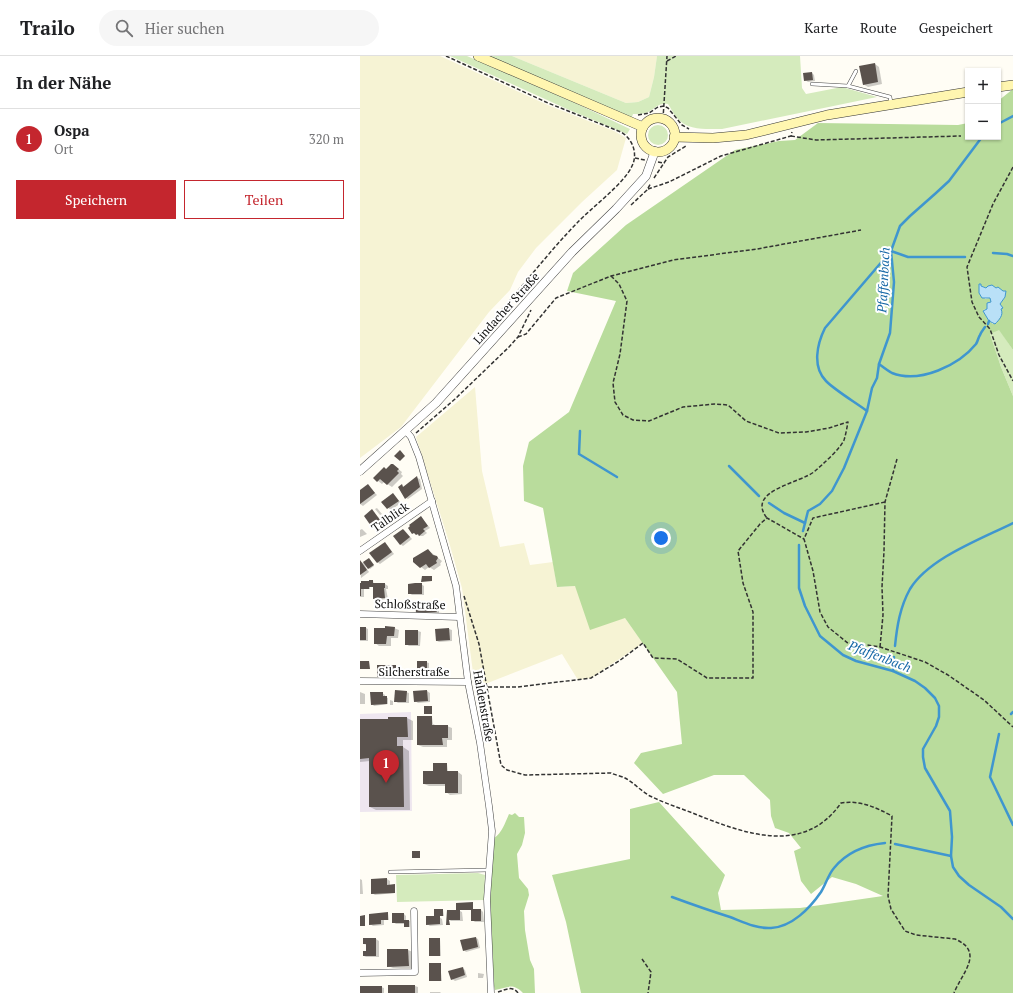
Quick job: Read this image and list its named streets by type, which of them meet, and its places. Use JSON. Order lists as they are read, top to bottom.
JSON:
{
  "streets": {
    "street": [
      "Lindacher Straße",
      "Talblick",
      "Schloßstraße",
      "Silcherstraße",
      "Haldenstraße"
    ]
  },
  "crossings": [
    ["Lindacher Straße", "Haldenstraße"],
    ["Talblick", "Haldenstraße"],
    ["Schloßstraße", "Haldenstraße"],
    ["Silcherstraße", "Haldenstraße"]
  ],
  "water": ["Pfaffenbach"],
  "page": {
    "header": "Trailo",
    "search": "Hier suchen",
    "nav": ["Karte", "Route", "Gespeichert"],
    "heading": "In der Nähe",
    "map_buttons": ["+", "−"],
    "list": [
      {
        "mark": "1",
        "name": "Ospa",
        "note": "Ort",
        "value": "320 m"
      }
    ],
    "buttons": ["Speichern", "Teilen"],
    "pins": "1"
  }
}
